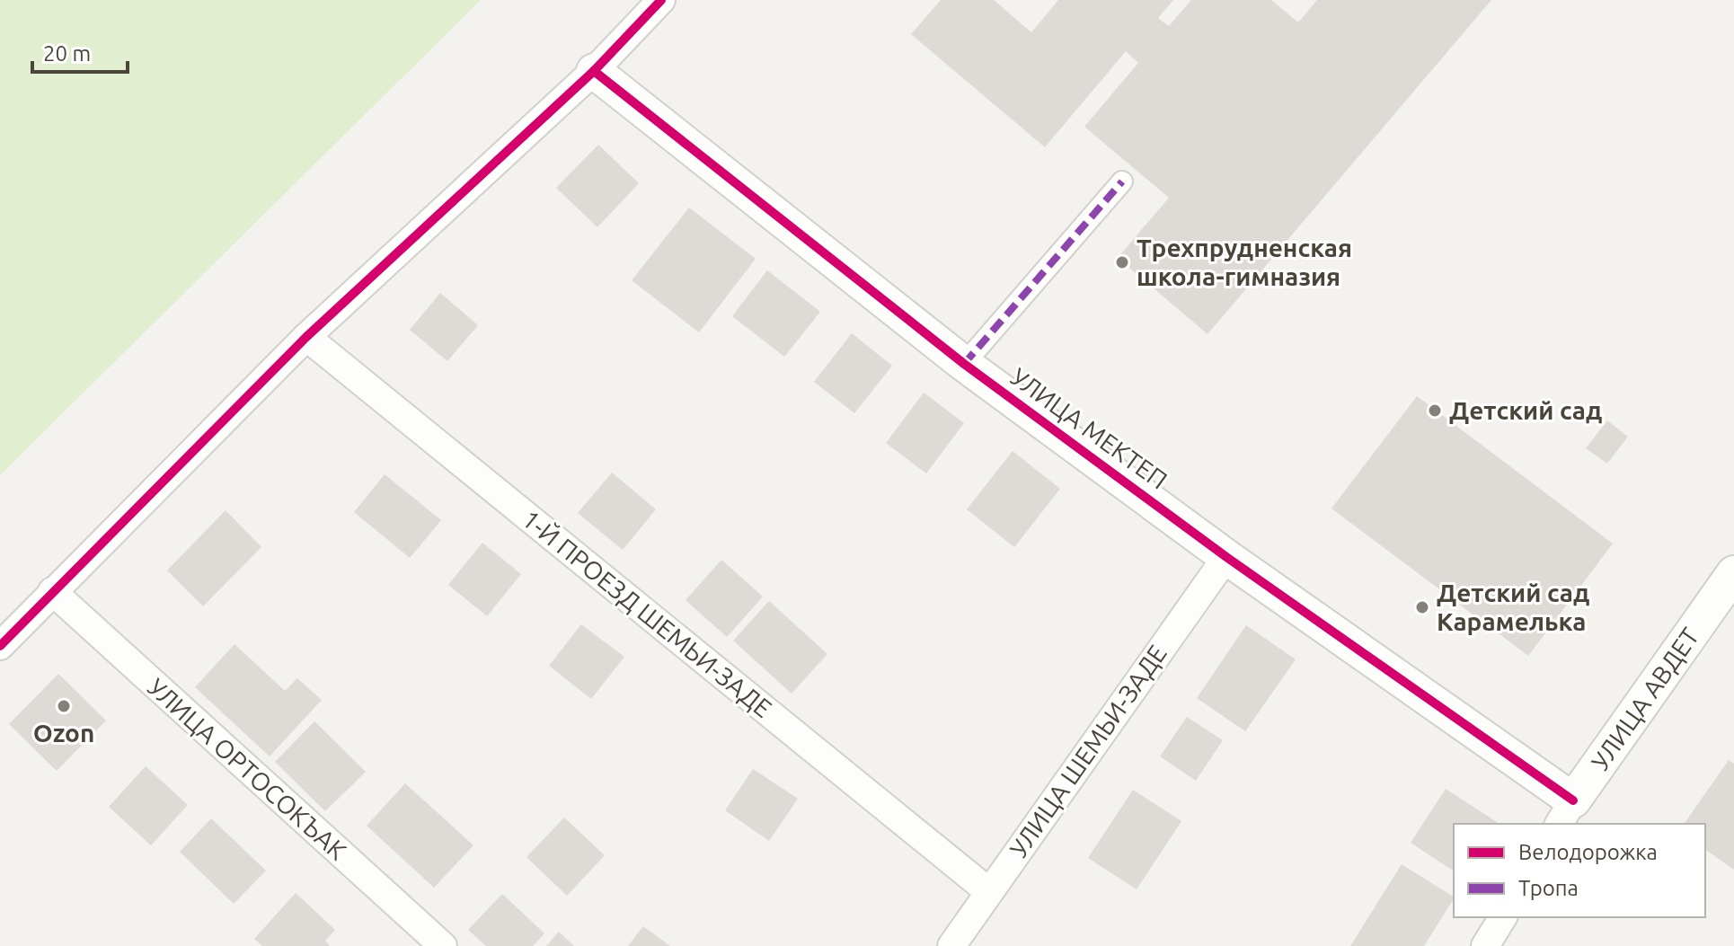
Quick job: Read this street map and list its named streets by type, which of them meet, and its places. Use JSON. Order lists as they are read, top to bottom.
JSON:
{
  "streets": {
    "street": [
      "УЛИЦА МЕКТЕП",
      "1-Й ПРОЕЗД ШЕМЬИ-ЗАДЕ",
      "УЛИЦА АВДЕТ",
      "УЛИЦА ШЕМЬИ-ЗАДЕ",
      "УЛИЦА ОРТОСОКЪАК"
    ]
  },
  "crossings": [
    ["УЛИЦА МЕКТЕП", "УЛИЦА АВДЕТ"],
    ["УЛИЦА МЕКТЕП", "УЛИЦА ШЕМЬИ-ЗАДЕ"],
    ["1-Й ПРОЕЗД ШЕМЬИ-ЗАДЕ", "УЛИЦА ШЕМЬИ-ЗАДЕ"]
  ],
  "places": [
    "Трехпрудненская школа-гимназия",
    "Детский сад",
    "Детский сад Карамелька",
    "Ozon"
  ],
  "legend": ["Велодорожка", "Тропа"],
  "scale_bar": "20 m"
}
